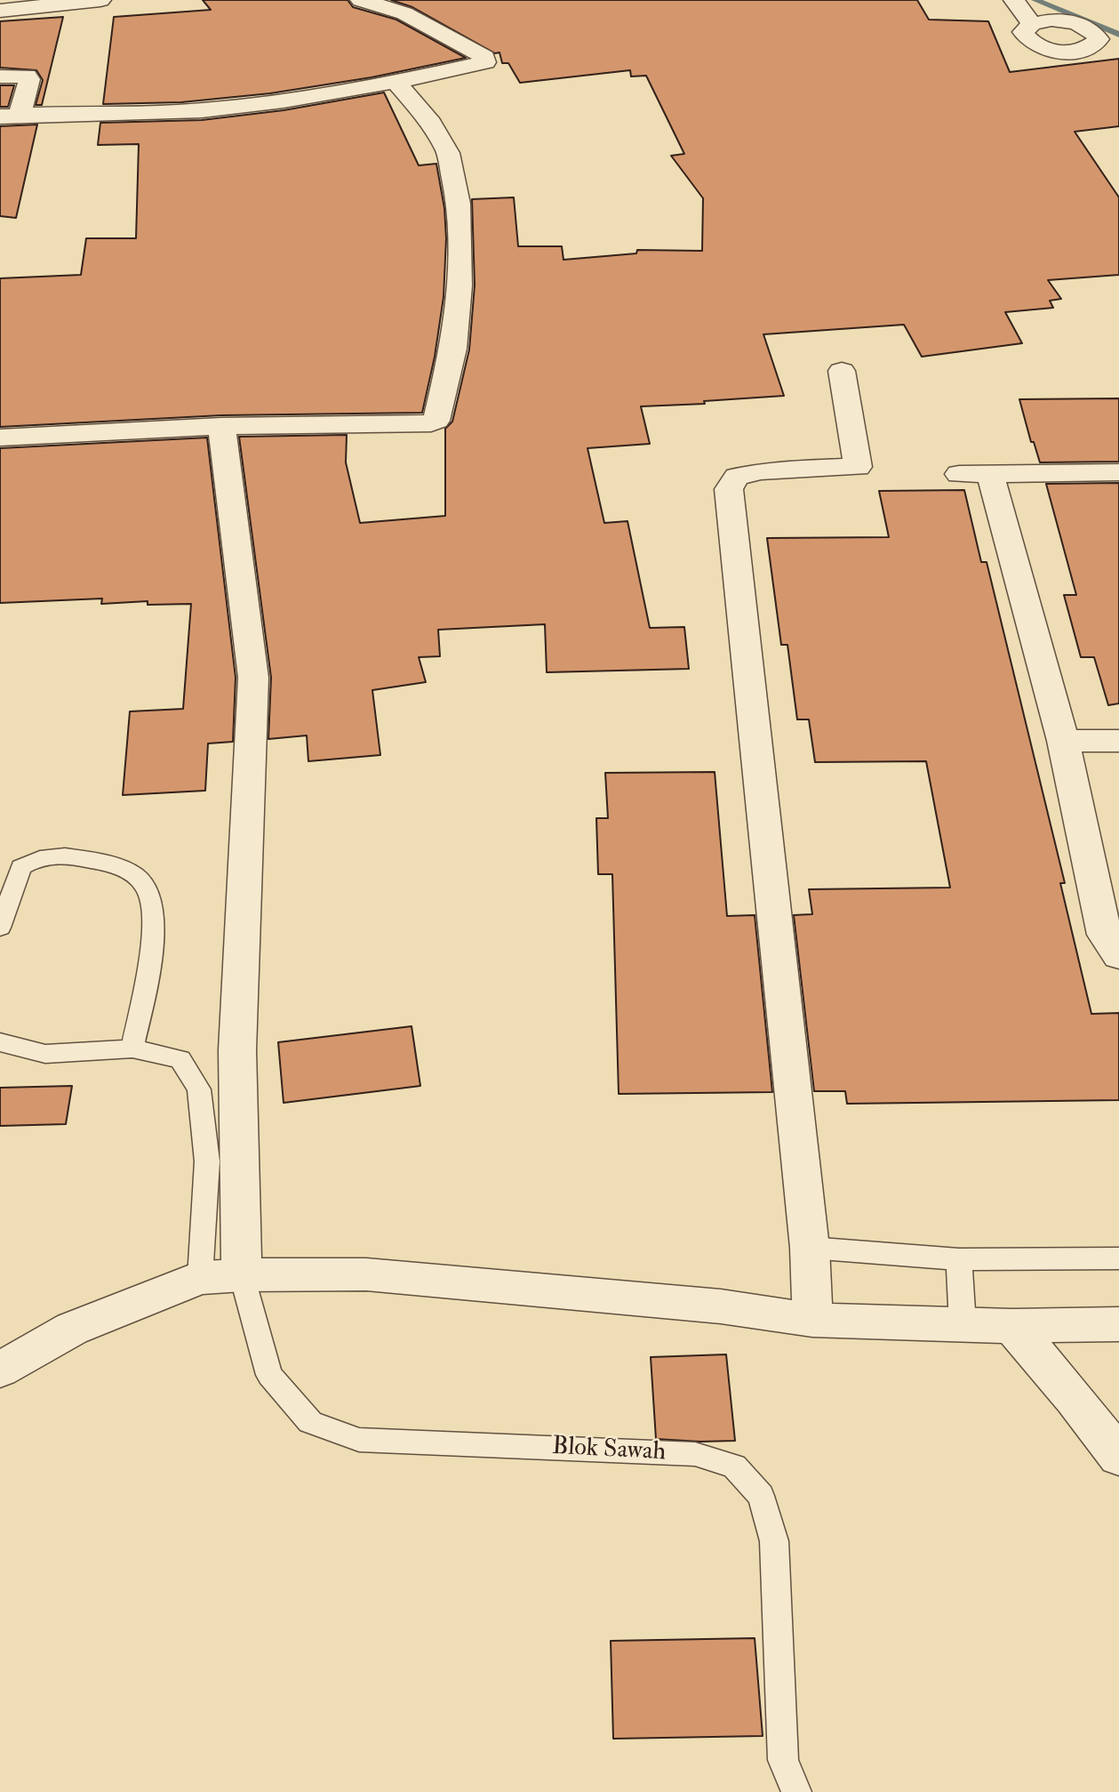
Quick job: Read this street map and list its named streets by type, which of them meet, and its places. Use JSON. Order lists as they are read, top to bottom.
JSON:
{
  "streets": {
    "lane": ["Blok Sawah"]
  }
}
